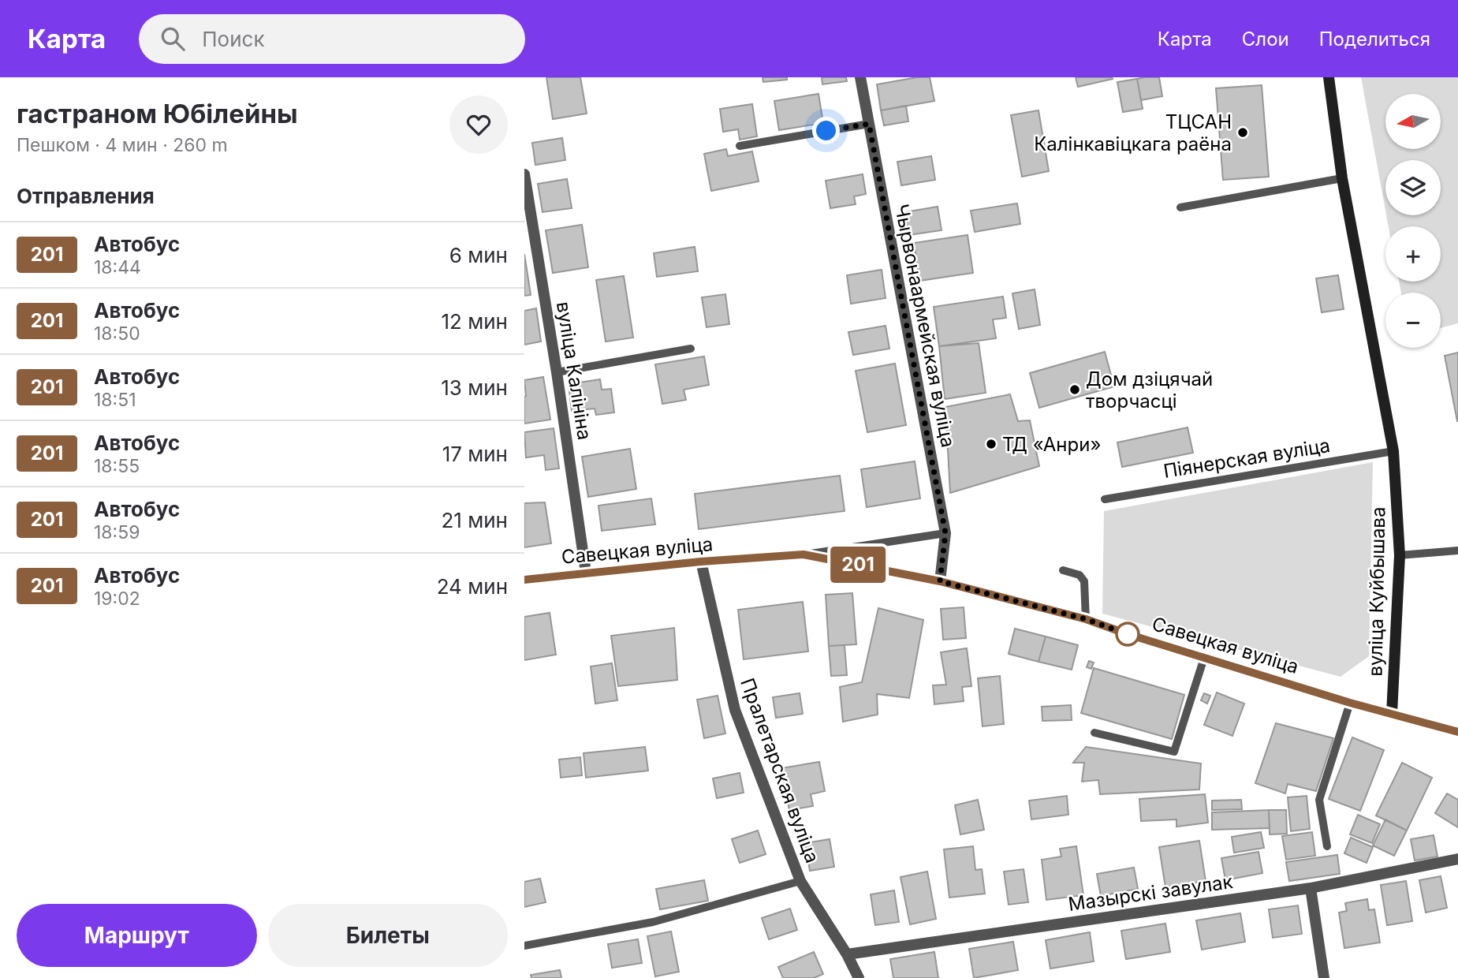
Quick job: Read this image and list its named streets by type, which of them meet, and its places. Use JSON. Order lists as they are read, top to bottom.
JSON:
{
  "streets": {
    "main road": ["Савецкая вуліца", "вуліца Куйбышава"],
    "street": [
      "Чырвонаармейская вуліца",
      "вуліца Калініна",
      "Пралетарская вуліца",
      "Мазырскі завулак"
    ],
    "lane": ["Піянерская вуліца"]
  },
  "crossings": [
    ["Чырвонаармейская вуліца", "Савецкая вуліца"],
    ["вуліца Калініна", "Савецкая вуліца"],
    ["Піянерская вуліца", "вуліца Куйбышава"],
    ["Савецкая вуліца", "вуліца Куйбышава"],
    ["Савецкая вуліца", "Пралетарская вуліца"],
    ["Пралетарская вуліца", "Мазырскі завулак"]
  ],
  "places": ["ТЦСАН Калінкавіцкага раёна", "Дом дзіцячай творчасці", "ТД «Анри»"],
  "lines": ["bus line 201"],
  "north": "left",
  "page": {
    "header": "Карта",
    "search": "Поиск",
    "nav": ["Карта", "Слои", "Поделиться"],
    "heading": [
      ["гастраном Юбілейны", "Пешком · 4 мин · 260 m"],
      "Отправления"
    ],
    "on_map": "201",
    "map_buttons": ["+", "−"],
    "list": [
      {
        "mark": "201",
        "name": "Автобус",
        "note": "18:44",
        "value": "6 мин"
      },
      {
        "mark": "201",
        "name": "Автобус",
        "note": "18:50",
        "value": "12 мин"
      },
      {
        "mark": "201",
        "name": "Автобус",
        "note": "18:51",
        "value": "13 мин"
      },
      {
        "mark": "201",
        "name": "Автобус",
        "note": "18:55",
        "value": "17 мин"
      },
      {
        "mark": "201",
        "name": "Автобус",
        "note": "18:59",
        "value": "21 мин"
      },
      {
        "mark": "201",
        "name": "Автобус",
        "note": "19:02",
        "value": "24 мин"
      }
    ],
    "buttons": ["Маршрут", "Билеты"]
  }
}
